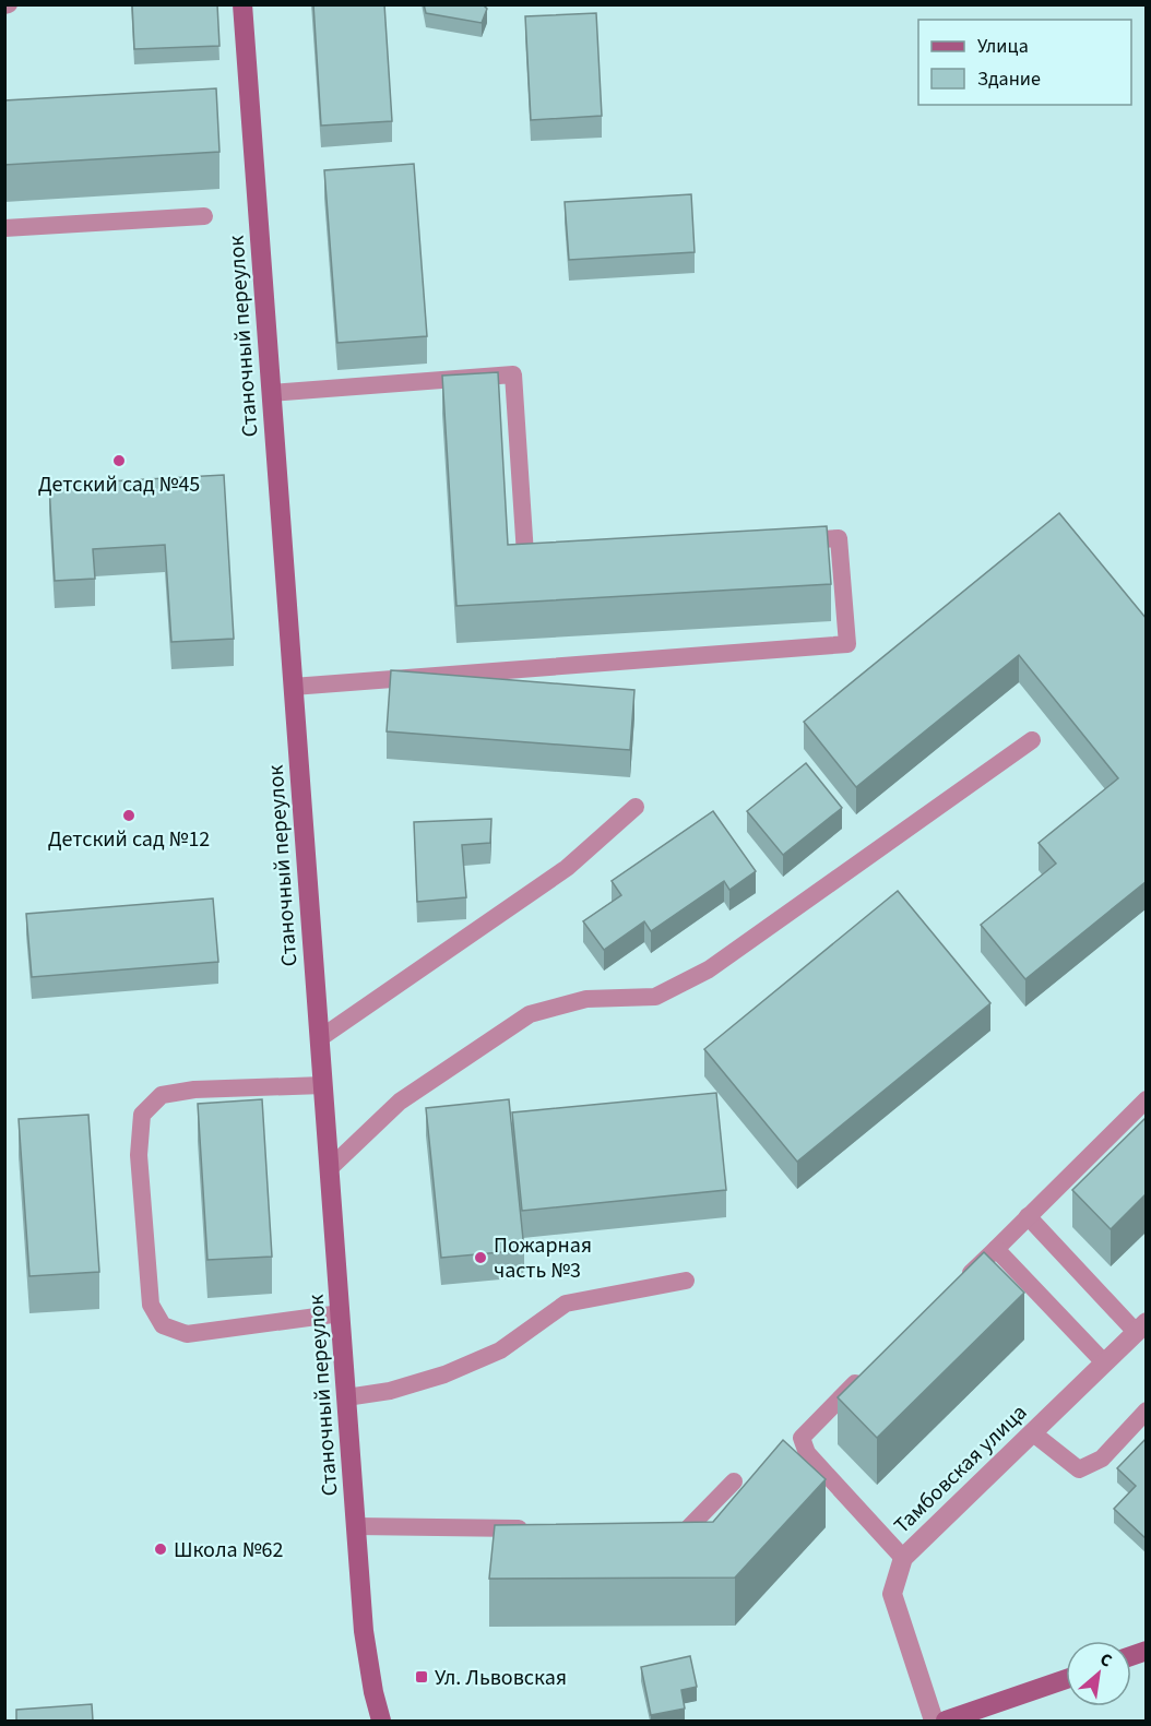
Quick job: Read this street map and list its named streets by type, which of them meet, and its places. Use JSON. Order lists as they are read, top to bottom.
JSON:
{
  "streets": {
    "main road": ["Станочный переулок"],
    "street": ["Тамбовская улица"]
  },
  "places": {
    "other": [
      "Детский сад №45",
      "Детский сад №12",
      "Пожарная часть №3",
      "Школа №62"
    ],
    "transit": ["Ул. Львовская"]
  },
  "legend": ["Улица", "Здание"],
  "north": "top right"
}
